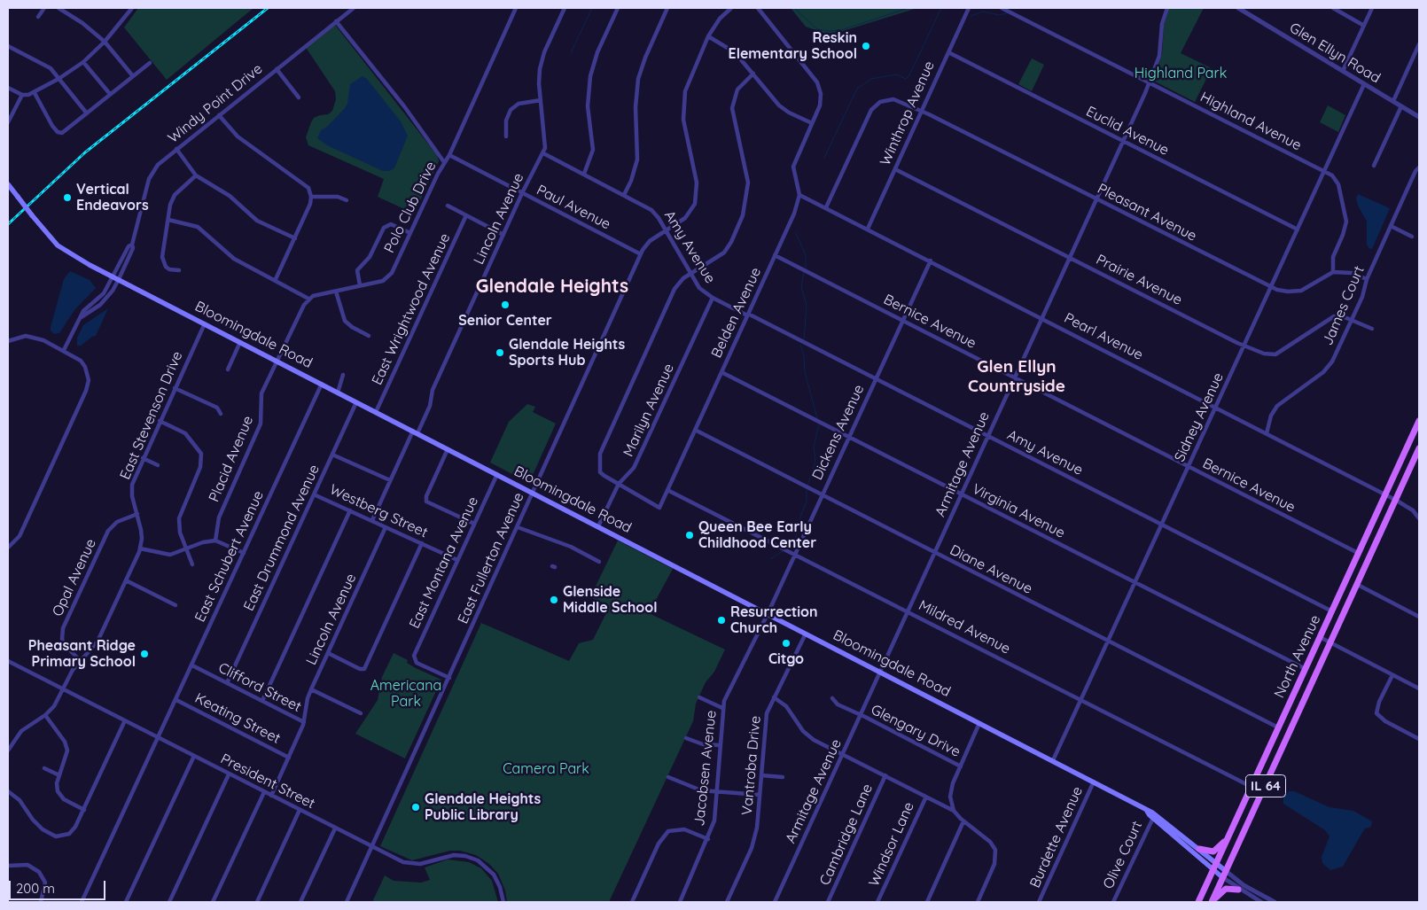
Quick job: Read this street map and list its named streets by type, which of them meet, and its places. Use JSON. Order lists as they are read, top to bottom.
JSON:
{
  "streets": {
    "main road": ["Bloomingdale Road", "North Avenue", "IL 64"],
    "street": [
      "Glen Ellyn Road",
      "Windy Point Drive",
      "Winthrop Avenue",
      "Highland Avenue",
      "Euclid Avenue",
      "Polo Club Drive",
      "Paul Avenue",
      "Pleasant Avenue",
      "Lincoln Avenue",
      "Amy Avenue",
      "Prairie Avenue",
      "James Court",
      "East Wrightwood Avenue",
      "Belden Avenue",
      "Bernice Avenue",
      "Pearl Avenue",
      "Marilyn Avenue",
      "East Stevenson Drive",
      "Sidney Avenue",
      "Dickens Avenue",
      "Placid Avenue",
      "Armitage Avenue",
      "Westberg Street",
      "Virginia Avenue",
      "East Drummond Avenue",
      "East Schubert Avenue",
      "East Fullerton Avenue",
      "East Montana Avenue",
      "Diane Avenue",
      "Opal Avenue",
      "Mildred Avenue",
      "Clifford Street",
      "Keating Street",
      "Glengary Drive",
      "Vantroba Drive",
      "Jacobsen Avenue",
      "President Street",
      "Cambridge Lane",
      "Burdette Avenue",
      "Windsor Lane",
      "Olive Court"
    ]
  },
  "crossings": [
    ["Glen Ellyn Road", "Sidney Avenue"],
    ["Windy Point Drive", "Bloomingdale Road"],
    ["Winthrop Avenue", "Euclid Avenue"],
    ["Winthrop Avenue", "Pleasant Avenue"],
    ["Winthrop Avenue", "Prairie Avenue"],
    ["Winthrop Avenue", "Pearl Avenue"],
    ["Highland Avenue", "Pleasant Avenue"],
    ["Highland Avenue", "Sidney Avenue"],
    ["Highland Avenue", "Armitage Avenue"],
    ["Euclid Avenue", "Sidney Avenue"],
    ["Euclid Avenue", "Armitage Avenue"],
    ["Polo Club Drive", "Paul Avenue"],
    ["Paul Avenue", "Lincoln Avenue"],
    ["Paul Avenue", "East Fullerton Avenue"],
    ["Pleasant Avenue", "Pearl Avenue"],
    ["Pleasant Avenue", "Sidney Avenue"],
    ["Pleasant Avenue", "Armitage Avenue"],
    ["Lincoln Avenue", "Amy Avenue"],
    ["Lincoln Avenue", "Bloomingdale Road"],
    ["Lincoln Avenue", "Westberg Street"],
    ["Lincoln Avenue", "Clifford Street"],
    ["Amy Avenue", "Belden Avenue"],
    ["Amy Avenue", "Marilyn Avenue"],
    ["Amy Avenue", "Sidney Avenue"],
    ["Amy Avenue", "Dickens Avenue"],
    ["Amy Avenue", "Armitage Avenue"],
    ["Amy Avenue", "East Fullerton Avenue"],
    ["Amy Avenue", "North Avenue"],
    ["Prairie Avenue", "James Court"],
    ["Prairie Avenue", "Sidney Avenue"],
    ["Prairie Avenue", "Armitage Avenue"],
    ["James Court", "Pearl Avenue"],
    ["East Wrightwood Avenue", "Bloomingdale Road"],
    ["Belden Avenue", "Bernice Avenue"],
    ["Belden Avenue", "Pearl Avenue"],
    ["Belden Avenue", "Marilyn Avenue"],
    ["Belden Avenue", "Virginia Avenue"],
    ["Belden Avenue", "Diane Avenue"],
    ["Belden Avenue", "Mildred Avenue"],
    ["Bernice Avenue", "Sidney Avenue"],
    ["Bernice Avenue", "Dickens Avenue"],
    ["Bernice Avenue", "Armitage Avenue"],
    ["Bernice Avenue", "North Avenue"],
    ["Bloomingdale Road", "Marilyn Avenue"],
    ["Bloomingdale Road", "East Stevenson Drive"],
    ["Bloomingdale Road", "Sidney Avenue"],
    ["Bloomingdale Road", "Dickens Avenue"],
    ["Bloomingdale Road", "Placid Avenue"],
    ["Bloomingdale Road", "Armitage Avenue"],
    ["Bloomingdale Road", "East Drummond Avenue"],
    ["Bloomingdale Road", "East Schubert Avenue"],
    ["Bloomingdale Road", "East Fullerton Avenue"],
    ["Bloomingdale Road", "East Montana Avenue"],
    ["Bloomingdale Road", "North Avenue"],
    ["Bloomingdale Road", "Vantroba Drive"],
    ["Bloomingdale Road", "Jacobsen Avenue"],
    ["Bloomingdale Road", "Burdette Avenue"],
    ["Bloomingdale Road", "Olive Court"],
    ["Pearl Avenue", "Sidney Avenue"],
    ["Pearl Avenue", "Dickens Avenue"],
    ["Pearl Avenue", "Armitage Avenue"],
    ["Pearl Avenue", "North Avenue"],
    ["East Stevenson Drive", "Opal Avenue"],
    ["East Stevenson Drive", "President Street"],
    ["Sidney Avenue", "Virginia Avenue"],
    ["Sidney Avenue", "Diane Avenue"],
    ["Sidney Avenue", "Mildred Avenue"],
    ["Dickens Avenue", "Virginia Avenue"],
    ["Dickens Avenue", "Diane Avenue"],
    ["Dickens Avenue", "Mildred Avenue"],
    ["Dickens Avenue", "Jacobsen Avenue"],
    ["Armitage Avenue", "Virginia Avenue"],
    ["Armitage Avenue", "Diane Avenue"],
    ["Armitage Avenue", "Mildred Avenue"],
    ["Armitage Avenue", "Glengary Drive"],
    ["Westberg Street", "East Drummond Avenue"],
    ["Westberg Street", "East Montana Avenue"],
    ["Virginia Avenue", "North Avenue"],
    ["East Drummond Avenue", "Clifford Street"],
    ["East Schubert Avenue", "Clifford Street"],
    ["East Schubert Avenue", "Keating Street"],
    ["East Schubert Avenue", "President Street"],
    ["East Fullerton Avenue", "East Montana Avenue"],
    ["East Fullerton Avenue", "President Street"],
    ["Diane Avenue", "North Avenue"],
    ["Mildred Avenue", "North Avenue"],
    ["Clifford Street", "Keating Street"],
    ["Clifford Street", "President Street"]
  ],
  "districts": ["Glendale Heights", "Glen Ellyn Countryside"],
  "parks": ["Highland Park", "Americana Park", "Camera Park"],
  "places": [
    "Reskin Elementary School",
    "Vertical Endeavors",
    "Senior Center",
    "Glendale Heights Sports Hub",
    "Queen Bee Early Childhood Center",
    "Glenside Middle School",
    "Resurrection Church",
    "Citgo",
    "Pheasant Ridge Primary School",
    "Glendale Heights Public Library"
  ],
  "scale_bar": "200 m"
}
